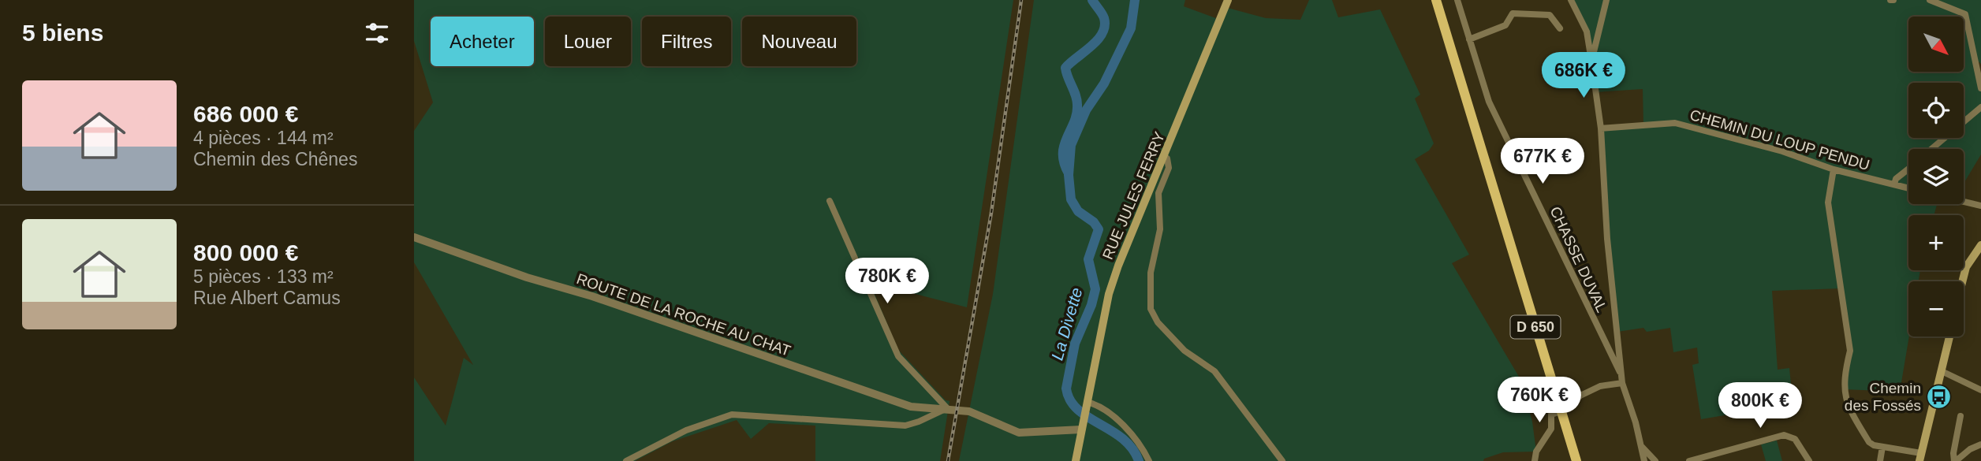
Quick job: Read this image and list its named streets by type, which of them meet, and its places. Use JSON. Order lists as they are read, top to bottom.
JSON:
{
  "streets": {
    "main road": ["RUE JULES FERRY", "D 650"],
    "street": ["CHEMIN DU LOUP PENDU", "CHASSE DUVAL", "ROUTE DE LA ROCHE AU CHAT"]
  },
  "crossings": [
    ["RUE JULES FERRY", "ROUTE DE LA ROCHE AU CHAT"]
  ],
  "water": ["La Divette"],
  "places": {
    "bus stop": ["Chemin des Fossés"]
  },
  "north": "bottom right",
  "page": {
    "heading": "5 biens",
    "map_buttons": ["+", "−"],
    "chip": [
      "Acheter",
      "Louer",
      "Filtres",
      "Nouveau"
    ],
    "price": [
      "686K €",
      "677K €",
      "780K €",
      "760K €",
      "800K €"
    ],
    "list": [
      {
        "name": "686 000 €",
        "note": "4 pièces · 144 m² · Chemin des Chênes"
      },
      {
        "name": "800 000 €",
        "note": "5 pièces · 133 m² · Rue Albert Camus"
      }
    ]
  }
}
